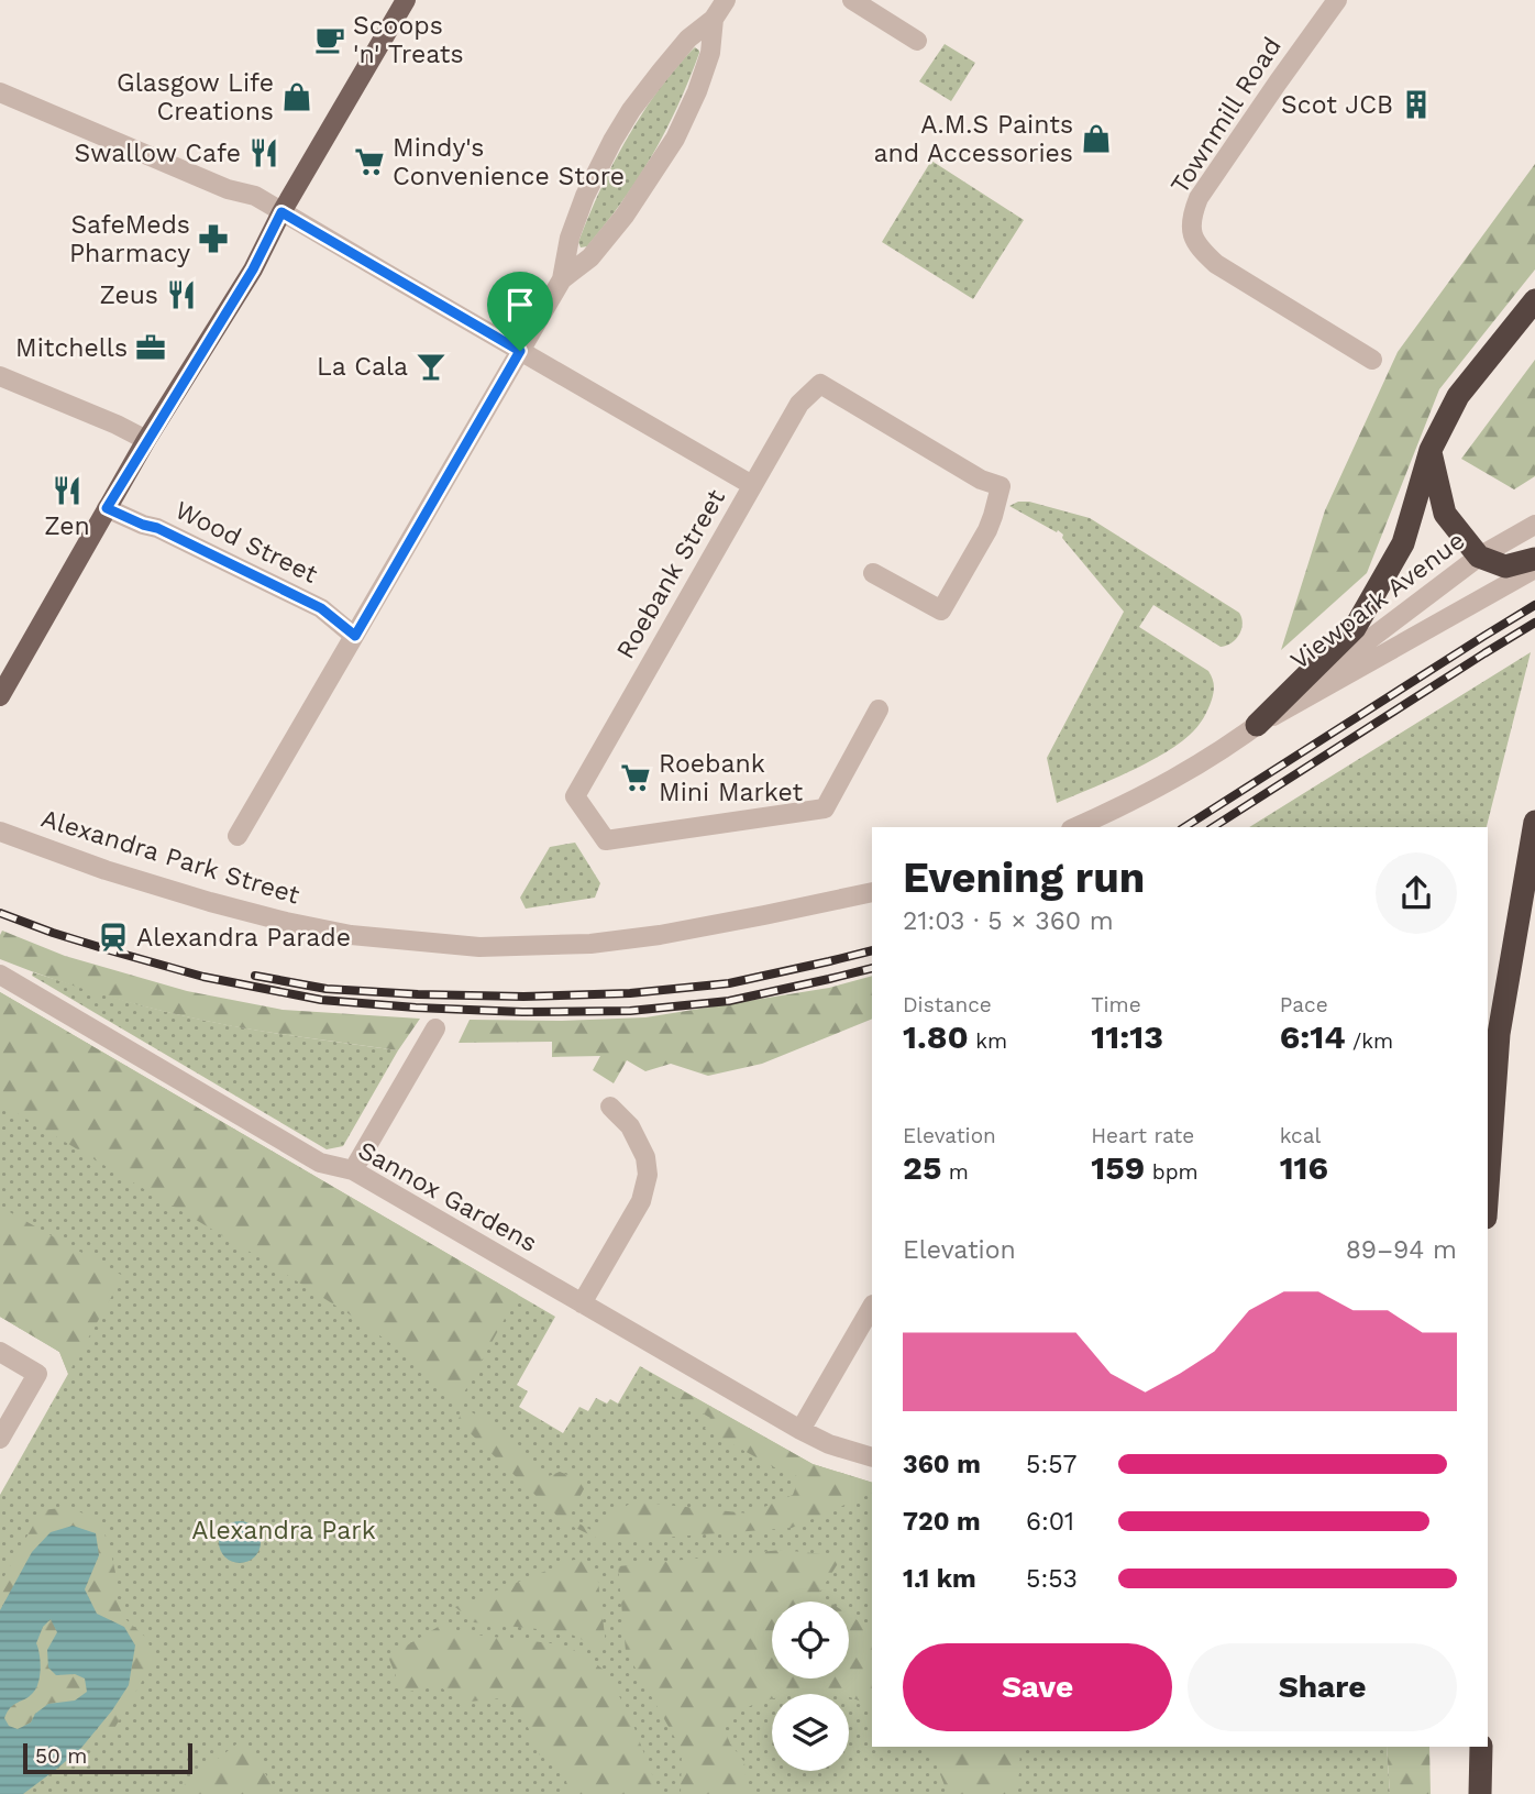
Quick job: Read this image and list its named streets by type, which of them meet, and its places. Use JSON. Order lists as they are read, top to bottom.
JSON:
{
  "streets": {
    "street": [
      "Townmill Road",
      "Wood Street",
      "Roebank Street",
      "Viewpark Avenue",
      "Alexandra Park Street",
      "Sannox Gardens"
    ]
  },
  "parks": ["Alexandra Park"],
  "places": {
    "cafe": ["Scoops 'n' Treats"],
    "shop": ["Glasgow Life Creations", "A.M.S Paints and Accessories"],
    "building": ["Scot JCB"],
    "restaurant": ["Swallow Cafe", "Zeus", "Zen"],
    "supermarket": ["Mindy's Convenience Store", "Roebank Mini Market"],
    "pharmacy": ["SafeMeds Pharmacy"],
    "office": ["Mitchells"],
    "bar": ["La Cala"],
    "station": ["Alexandra Parade"]
  },
  "scale_bar": "50 m",
  "page": {
    "heading": ["Evening run", "21:03 · 5 × 360 m"],
    "stats": [
      ["Distance", "1.80 km"],
      ["Time", "11:13"],
      ["Pace", "6:14 /km"],
      ["Elevation", "25 m"],
      ["Heart rate", "159 bpm"],
      ["kcal", "116"]
    ],
    "chart": ["Elevation", "89–94 m"],
    "list": [
      {
        "name": "360 m",
        "note": "5:57"
      },
      {
        "name": "720 m",
        "note": "6:01"
      },
      {
        "name": "1.1 km",
        "note": "5:53"
      }
    ],
    "buttons": ["Save", "Share"],
    "scale": "50 m"
  }
}
